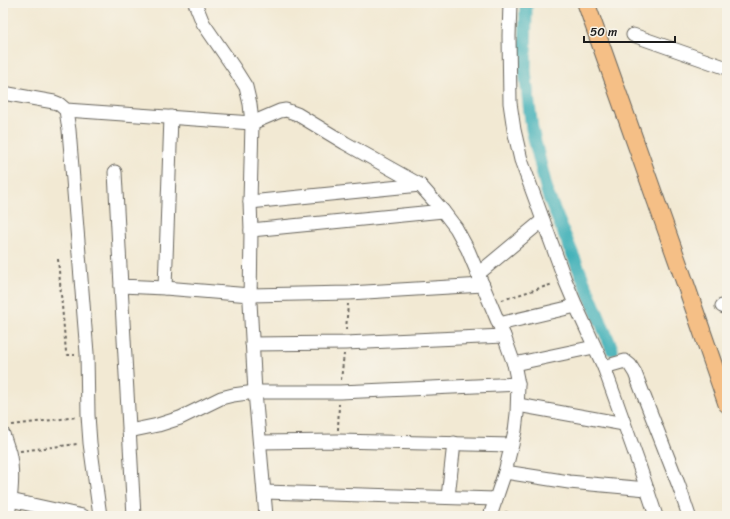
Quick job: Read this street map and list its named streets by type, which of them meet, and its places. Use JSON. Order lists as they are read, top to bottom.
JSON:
{
  "scale_bar": "50 m"
}
